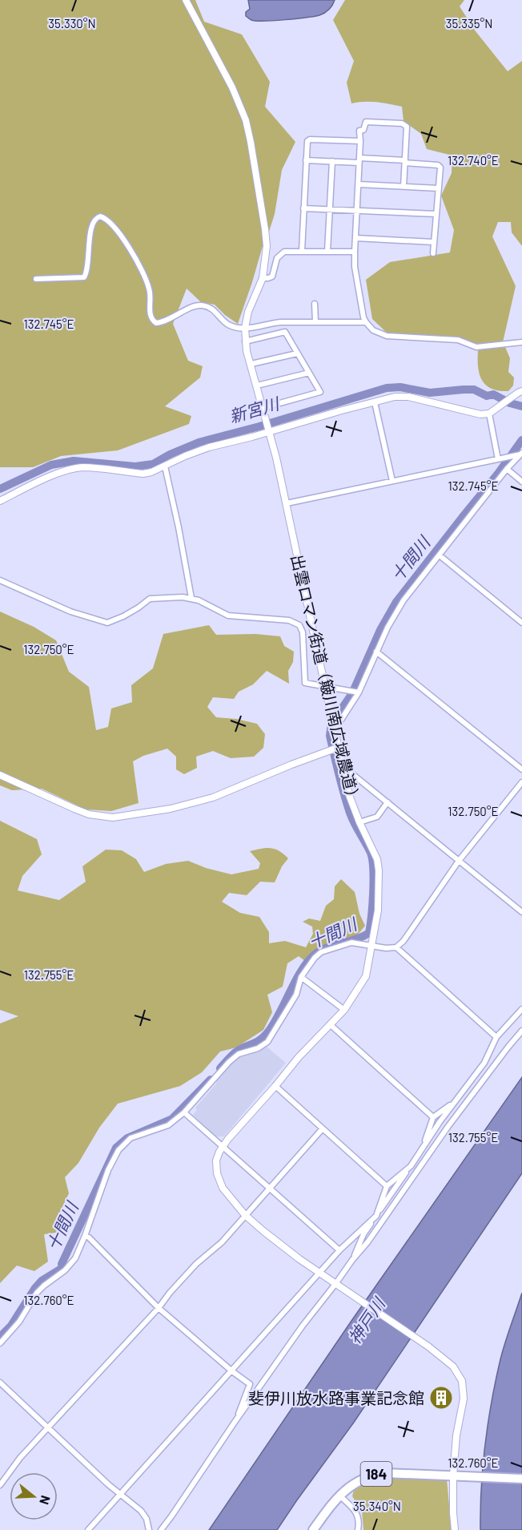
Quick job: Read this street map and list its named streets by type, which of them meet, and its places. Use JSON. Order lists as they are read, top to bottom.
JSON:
{
  "streets": {
    "highway": ["184"],
    "street": ["出雲ロマン街道（簸川南広域農道）"]
  },
  "crossings": [
    ["出雲ロマン街道（簸川南広域農道）", "184"]
  ],
  "water": ["新宮川", "十間川", "神戸川"],
  "places": {
    "building": ["斐伊川放水路事業記念館"]
  },
  "north": "right",
  "coordinates": [
    "35.330°N",
    "35.335°N",
    "132.740°E",
    "132.745°E",
    "132.750°E",
    "132.755°E",
    "132.760°E",
    "35.340°N"
  ]
}
